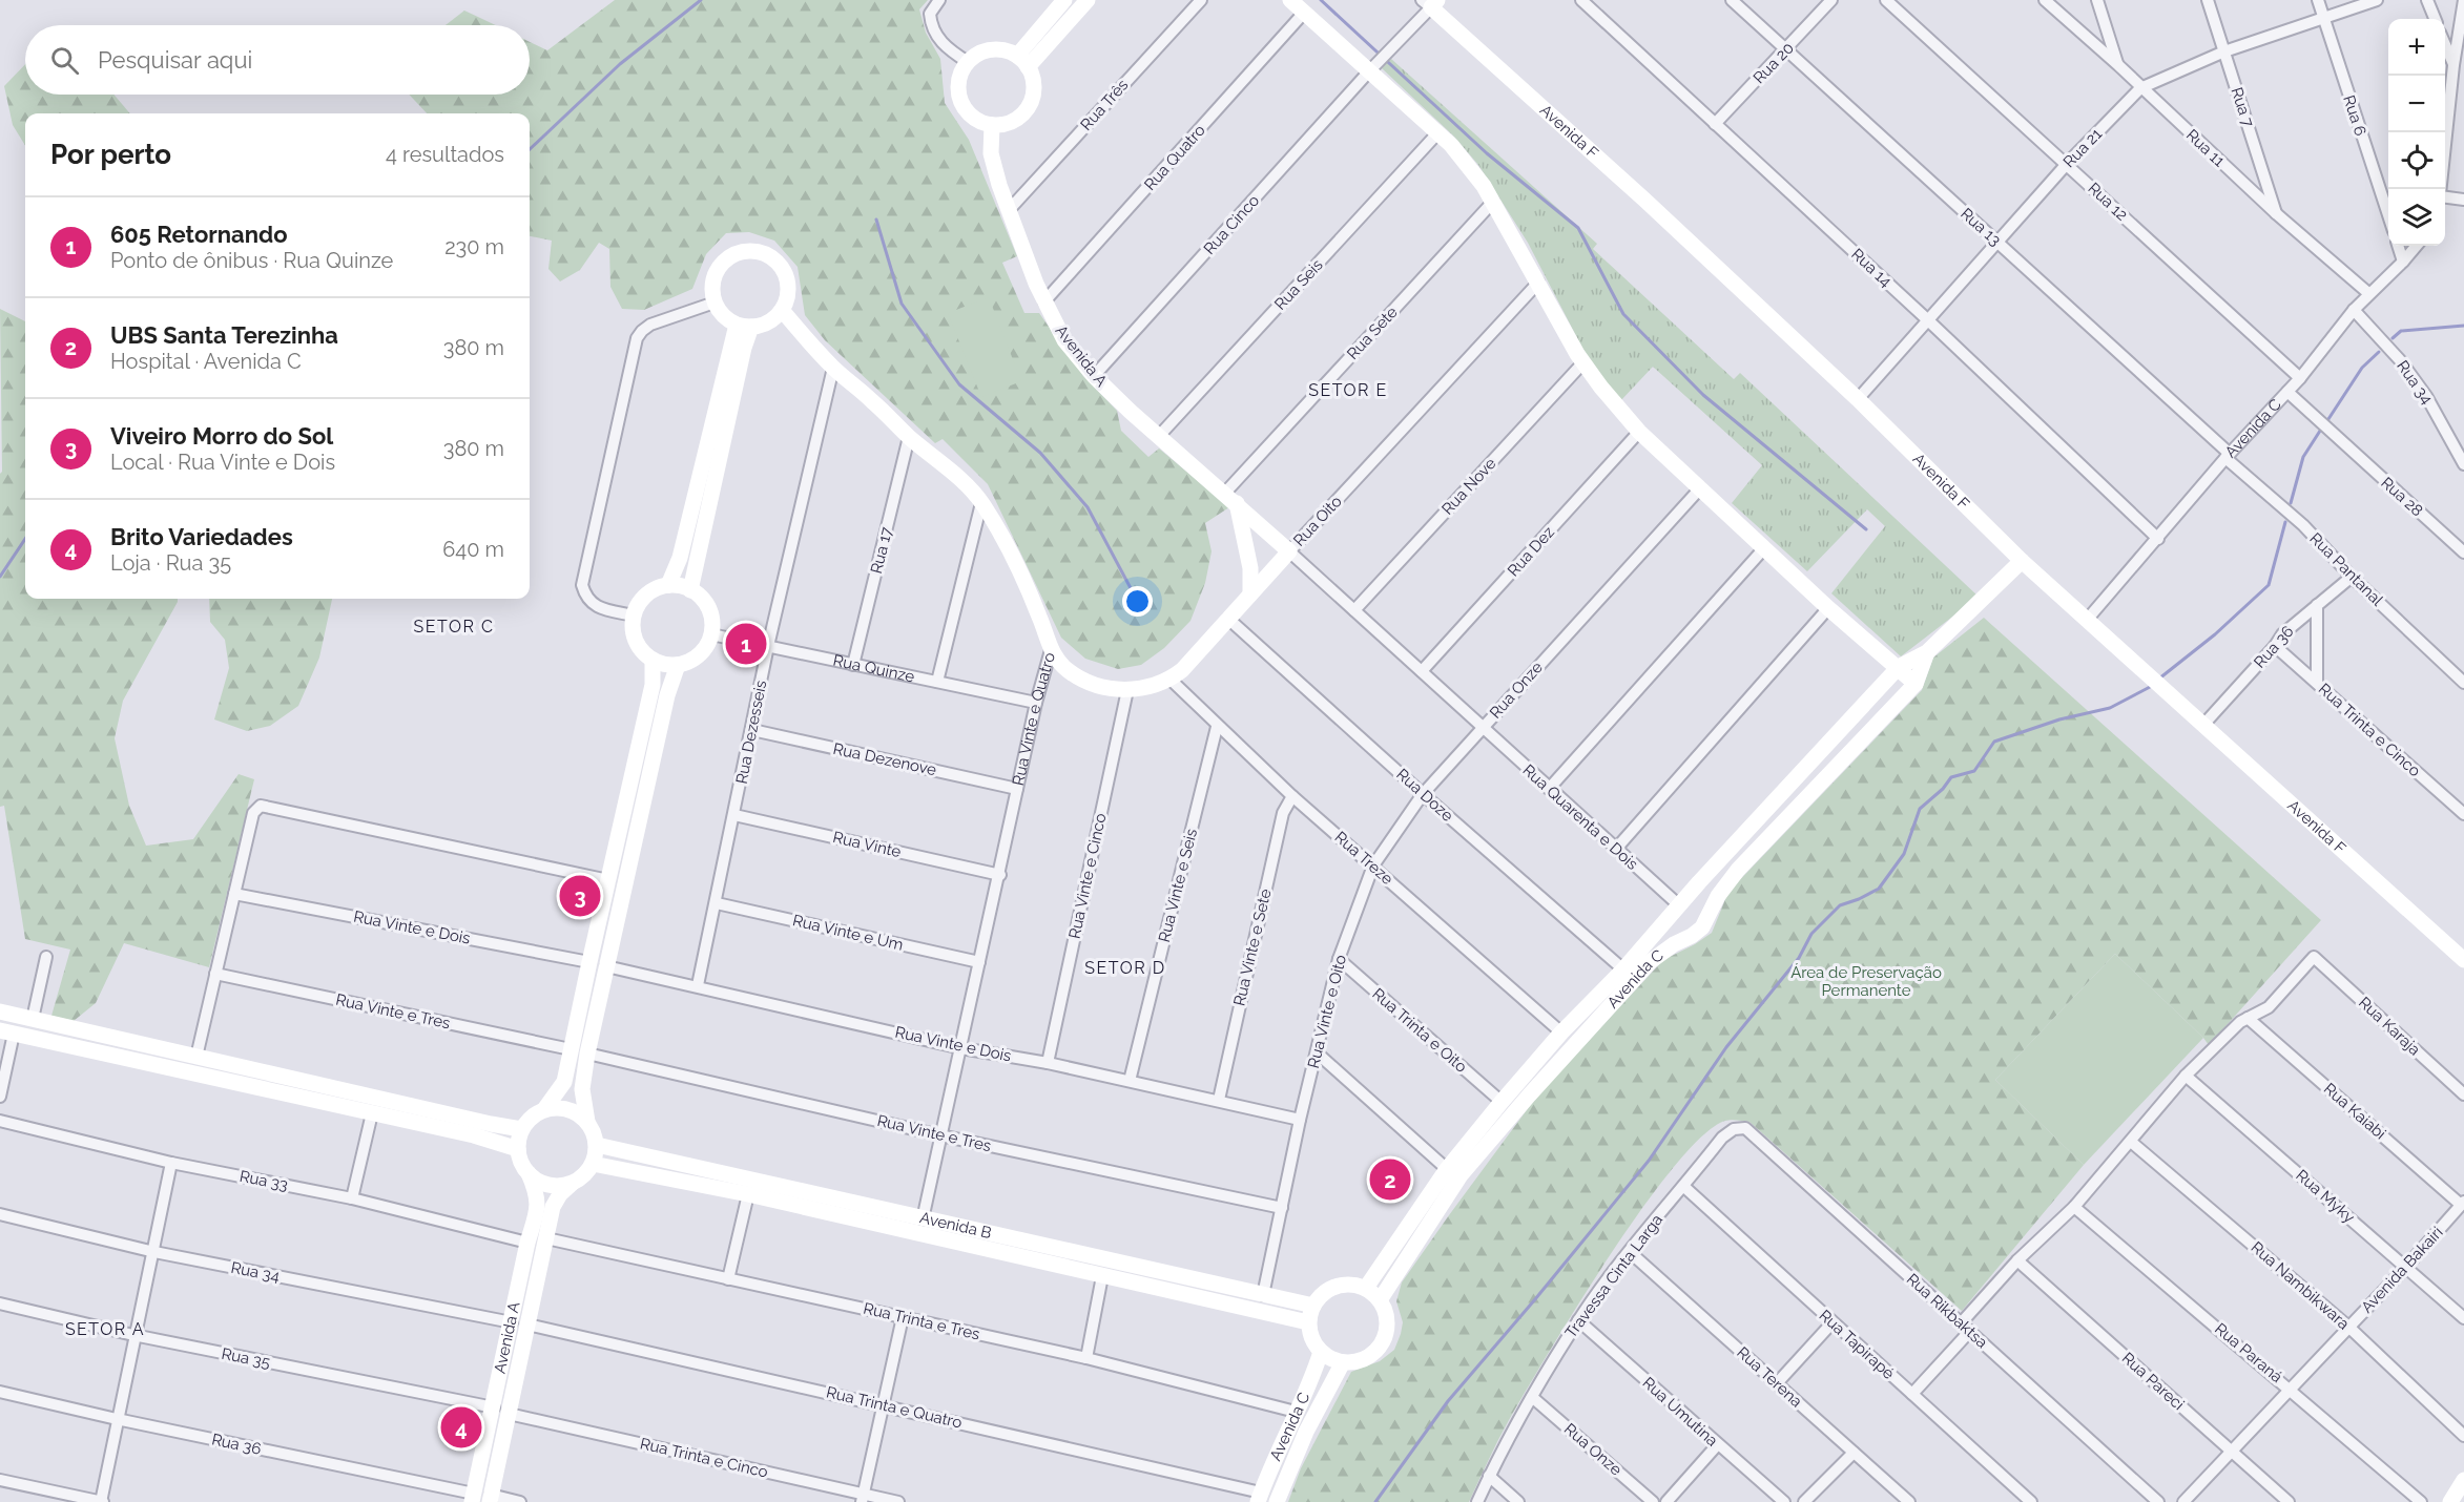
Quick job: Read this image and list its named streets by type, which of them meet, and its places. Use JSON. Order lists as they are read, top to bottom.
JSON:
{
  "streets": {
    "street": [
      "Rua 20",
      "Rua Três",
      "Rua 7",
      "Rua 6",
      "Avenida F",
      "Rua 21",
      "Rua 11",
      "Rua Quatro",
      "Rua 12",
      "Rua Cinco",
      "Rua 13",
      "Rua 14",
      "Rua Seis",
      "Rua Sete",
      "Avenida A",
      "Rua 34",
      "Avenida C",
      "Rua Nove",
      "Rua 28",
      "Rua Oito",
      "Rua 17",
      "Rua Dez",
      "Rua Pantanal",
      "Rua 36",
      "Rua Quinze",
      "Rua Onze",
      "Rua Vinte e Quatro",
      "Rua Trinta e Cinco",
      "Rua Dezesseis",
      "Rua Dezenove",
      "Rua Doze",
      "Rua Quarenta e Dois",
      "Rua Vinte",
      "Rua Treze",
      "Rua Vinte e Cinco",
      "Rua Vinte e Seis",
      "Rua Vinte e Dois",
      "Rua Vinte e Um",
      "Rua Vinte e Sete",
      "Rua Vinte e Tres",
      "Rua Vinte e Oito",
      "Rua Karaja",
      "Rua Trinta e Oito",
      "Rua Kaiabi",
      "Rua 33",
      "Rua Myky",
      "Avenida B",
      "Avenida Bakairi",
      "Travessa Cinta Larga",
      "Rua Nambikwara",
      "Rua Rikbaktsa",
      "Rua Trinta e Tres",
      "Rua Tapirapé",
      "Rua Paraná",
      "Rua 35",
      "Rua Terena",
      "Rua Pareci",
      "Rua Trinta e Quatro",
      "Rua Umutina"
    ]
  },
  "crossings": [
    ["Rua 20", "Rua 13"],
    ["Rua 20", "Rua 14"],
    ["Rua Três", "Avenida A"],
    ["Rua 7", "Rua 21"],
    ["Rua 7", "Rua 11"],
    ["Rua 6", "Rua 21"],
    ["Avenida F", "Rua 21"],
    ["Avenida F", "Avenida C"],
    ["Avenida F", "Rua 36"],
    ["Rua 21", "Rua 11"],
    ["Rua 21", "Rua 12"],
    ["Rua 21", "Rua 13"],
    ["Rua 21", "Rua 14"],
    ["Rua 11", "Avenida C"],
    ["Rua Quatro", "Avenida A"],
    ["Rua 12", "Avenida C"],
    ["Rua Cinco", "Avenida A"],
    ["Rua 13", "Avenida C"],
    ["Rua 13", "Rua Pantanal"],
    ["Rua 14", "Avenida C"],
    ["Rua Seis", "Avenida A"],
    ["Rua Sete", "Avenida A"],
    ["Avenida A", "Rua 34"],
    ["Avenida A", "Rua Oito"],
    ["Avenida A", "Rua 36"],
    ["Avenida A", "Rua Onze"],
    ["Avenida A", "Rua Trinta e Cinco"],
    ["Avenida A", "Rua 33"],
    ["Avenida A", "Avenida B"],
    ["Avenida A", "Rua Trinta e Tres"],
    ["Avenida A", "Rua 35"],
    ["Avenida A", "Rua Trinta e Quatro"],
    ["Rua 34", "Avenida C"],
    ["Rua 34", "Rua Trinta e Quatro"],
    ["Avenida C", "Rua 28"],
    ["Avenida C", "Rua Pantanal"],
    ["Avenida C", "Rua Doze"],
    ["Avenida C", "Rua Quarenta e Dois"],
    ["Avenida C", "Rua Treze"],
    ["Avenida C", "Rua Trinta e Oito"],
    ["Avenida C", "Avenida B"],
    ["Avenida C", "Rua Trinta e Tres"],
    ["Avenida C", "Rua Trinta e Quatro"],
    ["Rua Nove", "Rua Onze"],
    ["Rua Oito", "Rua Onze"],
    ["Rua Oito", "Rua Vinte e Quatro"],
    ["Rua Oito", "Rua Doze"],
    ["Rua Oito", "Rua Treze"],
    ["Rua Oito", "Rua Vinte e Cinco"],
    ["Rua 17", "Rua Quinze"],
    ["Rua 17", "Rua Vinte e Quatro"],
    ["Rua Dez", "Rua Onze"],
    ["Rua Pantanal", "Rua 36"],
    ["Rua 36", "Rua Trinta e Cinco"],
    ["Rua Quinze", "Rua Vinte e Quatro"],
    ["Rua Quinze", "Rua Dezesseis"],
    ["Rua Onze", "Rua Quarenta e Dois"],
    ["Rua Onze", "Rua Vinte e Oito"],
    ["Rua Onze", "Travessa Cinta Larga"],
    ["Rua Vinte e Quatro", "Rua Dezesseis"],
    ["Rua Vinte e Quatro", "Rua Dezenove"],
    ["Rua Vinte e Quatro", "Rua Vinte"],
    ["Rua Vinte e Quatro", "Rua Vinte e Dois"],
    ["Rua Vinte e Quatro", "Rua Vinte e Um"],
    ["Rua Vinte e Quatro", "Rua Vinte e Tres"],
    ["Rua Vinte e Quatro", "Avenida B"],
    ["Rua Trinta e Cinco", "Rua 35"],
    ["Rua Dezesseis", "Rua Dezenove"],
    ["Rua Dezesseis", "Rua Vinte"],
    ["Rua Dezesseis", "Rua Vinte e Dois"],
    ["Rua Dezesseis", "Rua Vinte e Um"],
    ["Rua Doze", "Rua Vinte e Oito"],
    ["Rua Quarenta e Dois", "Rua Vinte e Oito"],
    ["Rua Treze", "Rua Vinte e Seis"],
    ["Rua Treze", "Rua Vinte e Sete"],
    ["Rua Treze", "Rua Vinte e Oito"],
    ["Rua Vinte e Cinco", "Rua Vinte e Dois"],
    ["Rua Vinte e Seis", "Rua Vinte e Dois"],
    ["Rua Vinte e Dois", "Rua Vinte e Sete"],
    ["Rua Vinte e Dois", "Rua Vinte e Oito"],
    ["Rua Vinte e Tres", "Rua Vinte e Oito"],
    ["Rua Vinte e Oito", "Rua Trinta e Oito"],
    ["Rua Vinte e Oito", "Avenida B"],
    ["Rua Karaja", "Rua Kaiabi"],
    ["Rua Kaiabi", "Avenida Bakairi"],
    ["Rua Myky", "Avenida Bakairi"],
    ["Avenida Bakairi", "Rua Nambikwara"],
    ["Avenida Bakairi", "Rua Paraná"],
    ["Avenida Bakairi", "Rua Pareci"],
    ["Travessa Cinta Larga", "Rua Rikbaktsa"],
    ["Travessa Cinta Larga", "Rua Tapirapé"],
    ["Travessa Cinta Larga", "Rua Terena"],
    ["Travessa Cinta Larga", "Rua Umutina"]
  ],
  "districts": [
    "SETOR E",
    "SETOR C",
    "SETOR D",
    "SETOR A"
  ],
  "parks": ["Área de Preservação Permanente"],
  "page": {
    "map_buttons": ["+", "−"],
    "search": "Pesquisar aqui",
    "heading": ["Por perto", "4 resultados"],
    "list": [
      {
        "mark": "1",
        "name": "605 Retornando",
        "note": "Ponto de ônibus · Rua Quinze",
        "value": "230 m"
      },
      {
        "mark": "2",
        "name": "UBS Santa Terezinha",
        "note": "Hospital · Avenida C",
        "value": "380 m"
      },
      {
        "mark": "3",
        "name": "Viveiro Morro do Sol",
        "note": "Local · Rua Vinte e Dois",
        "value": "380 m"
      },
      {
        "mark": "4",
        "name": "Brito Variedades",
        "note": "Loja · Rua 35",
        "value": "640 m"
      }
    ],
    "pins": [
      "1",
      "3",
      "2",
      "4"
    ]
  }
}
